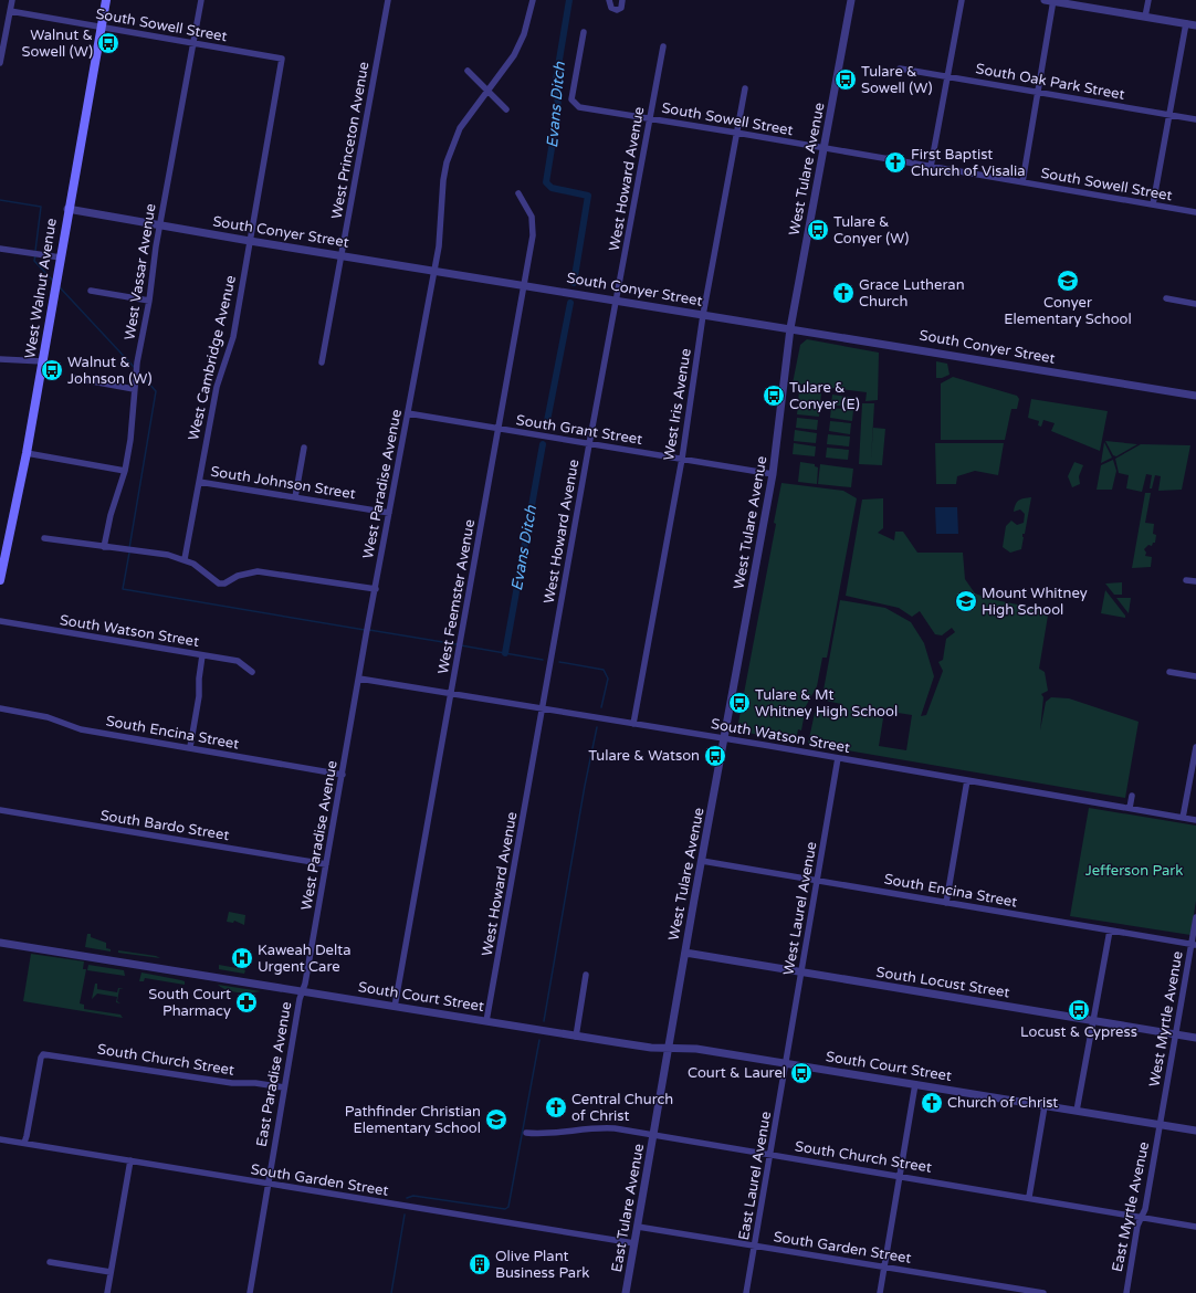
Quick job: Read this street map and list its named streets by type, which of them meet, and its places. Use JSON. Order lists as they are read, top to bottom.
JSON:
{
  "streets": {
    "main road": ["West Walnut Avenue"],
    "street": [
      "South Sowell Street",
      "South Oak Park Street",
      "West Princeton Avenue",
      "West Tulare Avenue",
      "West Howard Avenue",
      "South Conyer Street",
      "West Vassar Avenue",
      "West Cambridge Avenue",
      "West Iris Avenue",
      "South Grant Street",
      "South Johnson Street",
      "West Paradise Avenue",
      "West Feemster Avenue",
      "South Watson Street",
      "South Encina Street",
      "South Bardo Street",
      "West Laurel Avenue",
      "South Locust Street",
      "South Court Street",
      "West Myrtle Avenue",
      "South Church Street",
      "East Paradise Avenue",
      "East Laurel Avenue",
      "South Garden Street",
      "East Myrtle Avenue",
      "East Tulare Avenue"
    ]
  },
  "crossings": [
    ["South Sowell Street", "West Tulare Avenue"],
    ["South Sowell Street", "West Howard Avenue"],
    ["South Sowell Street", "West Vassar Avenue"],
    ["South Sowell Street", "West Walnut Avenue"],
    ["South Sowell Street", "West Cambridge Avenue"],
    ["South Sowell Street", "West Iris Avenue"],
    ["West Princeton Avenue", "South Conyer Street"],
    ["West Tulare Avenue", "South Conyer Street"],
    ["West Tulare Avenue", "South Grant Street"],
    ["West Tulare Avenue", "South Watson Street"],
    ["West Tulare Avenue", "South Encina Street"],
    ["West Tulare Avenue", "South Locust Street"],
    ["West Tulare Avenue", "South Court Street"],
    ["West Tulare Avenue", "East Tulare Avenue"],
    ["West Howard Avenue", "South Conyer Street"],
    ["West Howard Avenue", "South Grant Street"],
    ["West Howard Avenue", "South Watson Street"],
    ["West Howard Avenue", "South Court Street"],
    ["South Conyer Street", "West Vassar Avenue"],
    ["South Conyer Street", "West Walnut Avenue"],
    ["South Conyer Street", "West Cambridge Avenue"],
    ["South Conyer Street", "West Iris Avenue"],
    ["South Conyer Street", "West Paradise Avenue"],
    ["South Conyer Street", "West Feemster Avenue"],
    ["West Cambridge Avenue", "South Johnson Street"],
    ["West Iris Avenue", "South Grant Street"],
    ["West Iris Avenue", "South Watson Street"],
    ["South Grant Street", "West Paradise Avenue"],
    ["South Grant Street", "West Feemster Avenue"],
    ["South Johnson Street", "West Paradise Avenue"],
    ["West Paradise Avenue", "South Watson Street"],
    ["West Paradise Avenue", "South Encina Street"],
    ["West Paradise Avenue", "South Bardo Street"],
    ["West Paradise Avenue", "South Court Street"],
    ["West Paradise Avenue", "East Paradise Avenue"],
    ["West Feemster Avenue", "South Watson Street"],
    ["West Feemster Avenue", "South Court Street"],
    ["South Watson Street", "West Laurel Avenue"],
    ["South Encina Street", "West Laurel Avenue"],
    ["South Encina Street", "West Myrtle Avenue"],
    ["West Laurel Avenue", "South Locust Street"],
    ["West Laurel Avenue", "South Court Street"],
    ["West Laurel Avenue", "East Laurel Avenue"],
    ["South Locust Street", "West Myrtle Avenue"],
    ["South Court Street", "West Myrtle Avenue"],
    ["South Court Street", "East Paradise Avenue"],
    ["South Court Street", "East Laurel Avenue"],
    ["South Court Street", "East Myrtle Avenue"],
    ["South Court Street", "East Tulare Avenue"],
    ["West Myrtle Avenue", "East Myrtle Avenue"],
    ["South Church Street", "East Paradise Avenue"],
    ["South Church Street", "East Laurel Avenue"],
    ["South Church Street", "South Garden Street"],
    ["South Church Street", "East Myrtle Avenue"],
    ["South Church Street", "East Tulare Avenue"],
    ["East Paradise Avenue", "South Garden Street"],
    ["East Laurel Avenue", "South Garden Street"],
    ["South Garden Street", "East Tulare Avenue"]
  ],
  "water": ["Evans Ditch"],
  "parks": ["Jefferson Park"],
  "places": {
    "bus stop": [
      "Walnut & Sowell (W)",
      "Tulare & Sowell (W)",
      "Tulare & Conyer (W)",
      "Walnut & Johnson (W)",
      "Tulare & Conyer (E)",
      "Tulare & Mt Whitney High School",
      "Tulare & Watson",
      "Locust & Cypress",
      "Court & Laurel"
    ],
    "church": [
      "First Baptist Church of Visalia",
      "Grace Lutheran Church",
      "Church of Christ",
      "Central Church of Christ"
    ],
    "school or university": ["Conyer Elementary School", "Mount Whitney High School", "Pathfinder Christian Elementary School"],
    "hospital": ["Kaweah Delta Urgent Care"],
    "pharmacy": ["South Court Pharmacy"],
    "building": ["Olive Plant Business Park"]
  }
}
